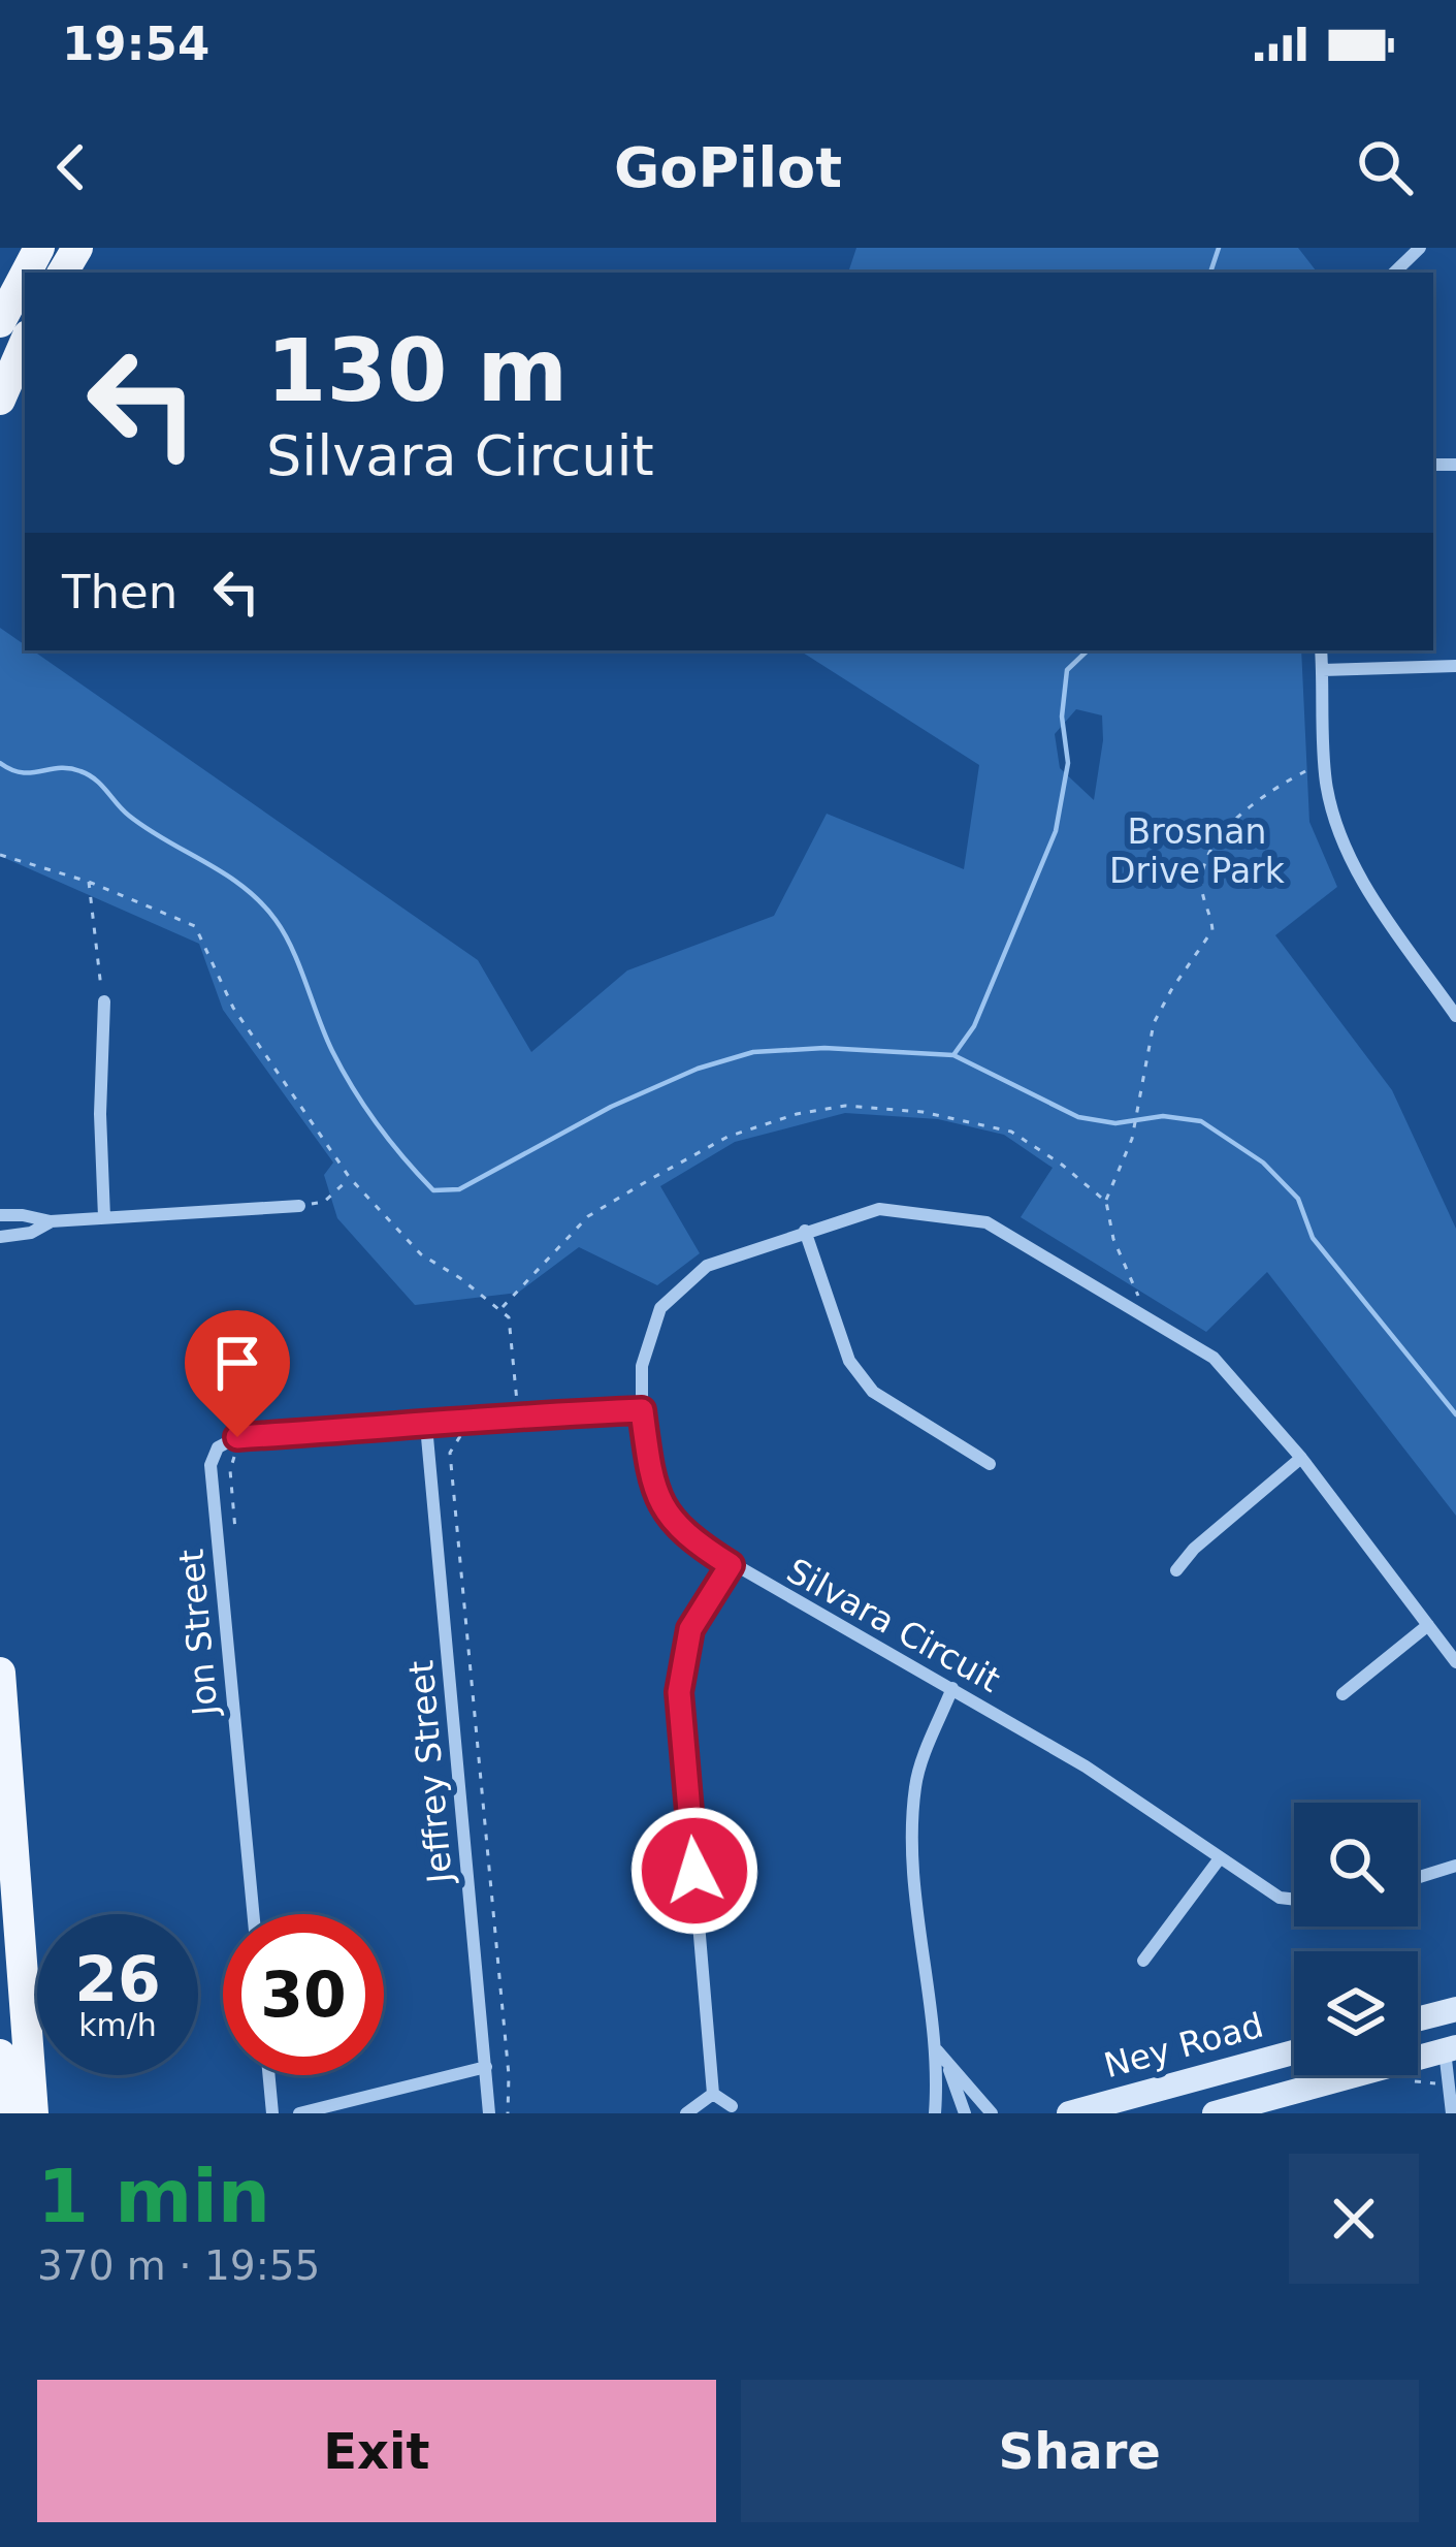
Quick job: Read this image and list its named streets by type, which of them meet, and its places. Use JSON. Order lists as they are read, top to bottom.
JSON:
{
  "streets": {
    "main road": ["Ney Road"],
    "street": ["Silvara Circuit", "Jon Street", "Jeffrey Street"]
  },
  "crossings": [
    ["Silvara Circuit", "Jon Street"],
    ["Jon Street", "Jeffrey Street"]
  ],
  "parks": ["Brosnan Drive Park"],
  "page": {
    "status": "19:54",
    "header": "GoPilot",
    "turn": ["130 m", "Silvara Circuit"],
    "then": "Then",
    "speed": "26 km/h",
    "limit": "30",
    "heading": ["1 min", "370 m · 19:55"],
    "buttons": ["Exit", "Share"]
  }
}
